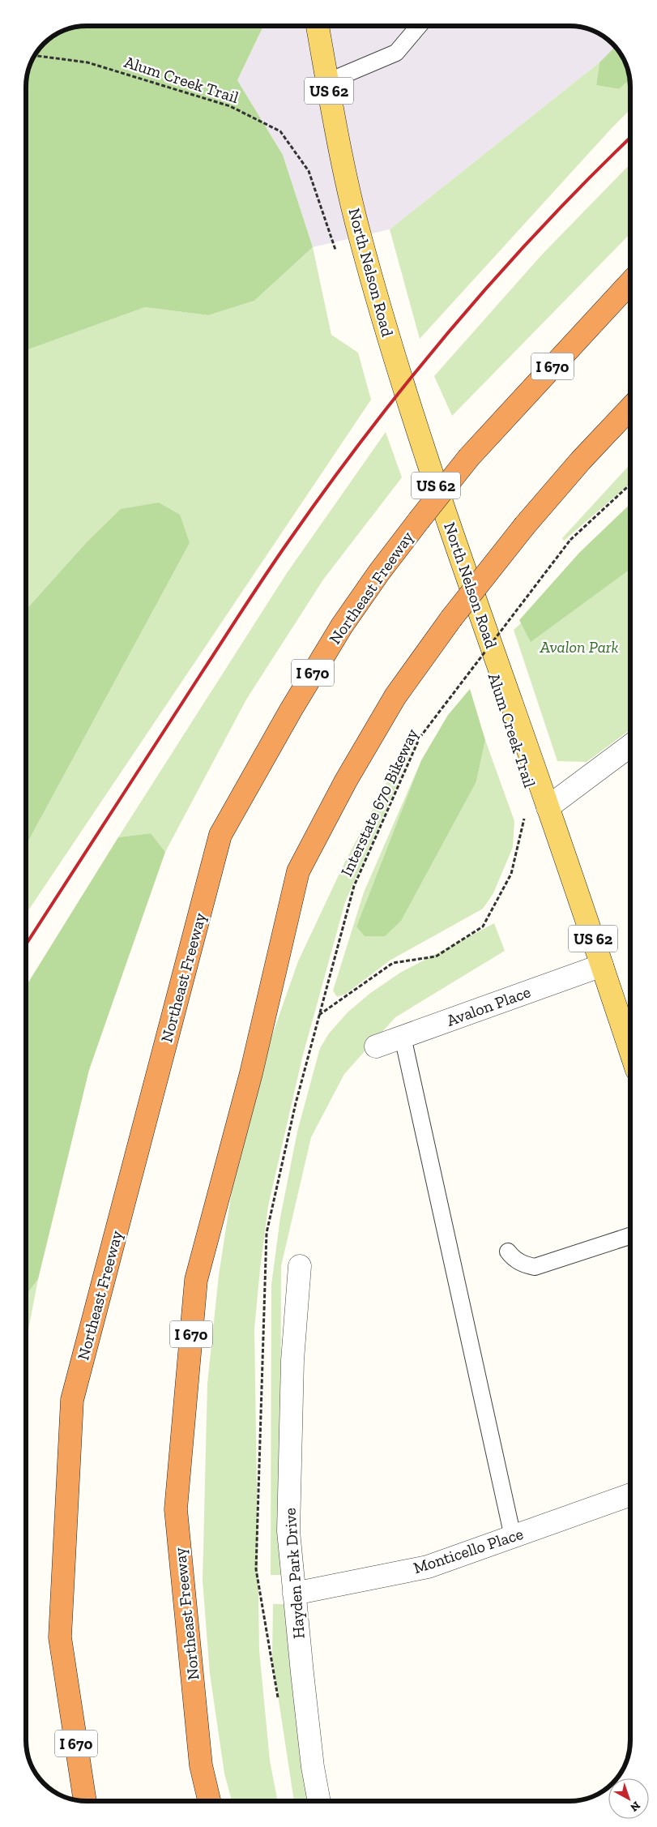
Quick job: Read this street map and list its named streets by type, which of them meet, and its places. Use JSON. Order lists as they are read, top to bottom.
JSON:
{
  "streets": {
    "highway": ["I 670", "Northeast Freeway"],
    "main road": ["US 62", "North Nelson Road"],
    "street": ["Avalon Place", "Monticello Place", "Hayden Park Drive"],
    "path": ["Alum Creek Trail", "Interstate 670 Bikeway"]
  },
  "crossings": [
    ["Alum Creek Trail", "Interstate 670 Bikeway"],
    ["North Nelson Road", "Avalon Place"],
    ["Monticello Place", "Hayden Park Drive"]
  ],
  "parks": ["Avalon Park"],
  "north": "bottom right"
}
